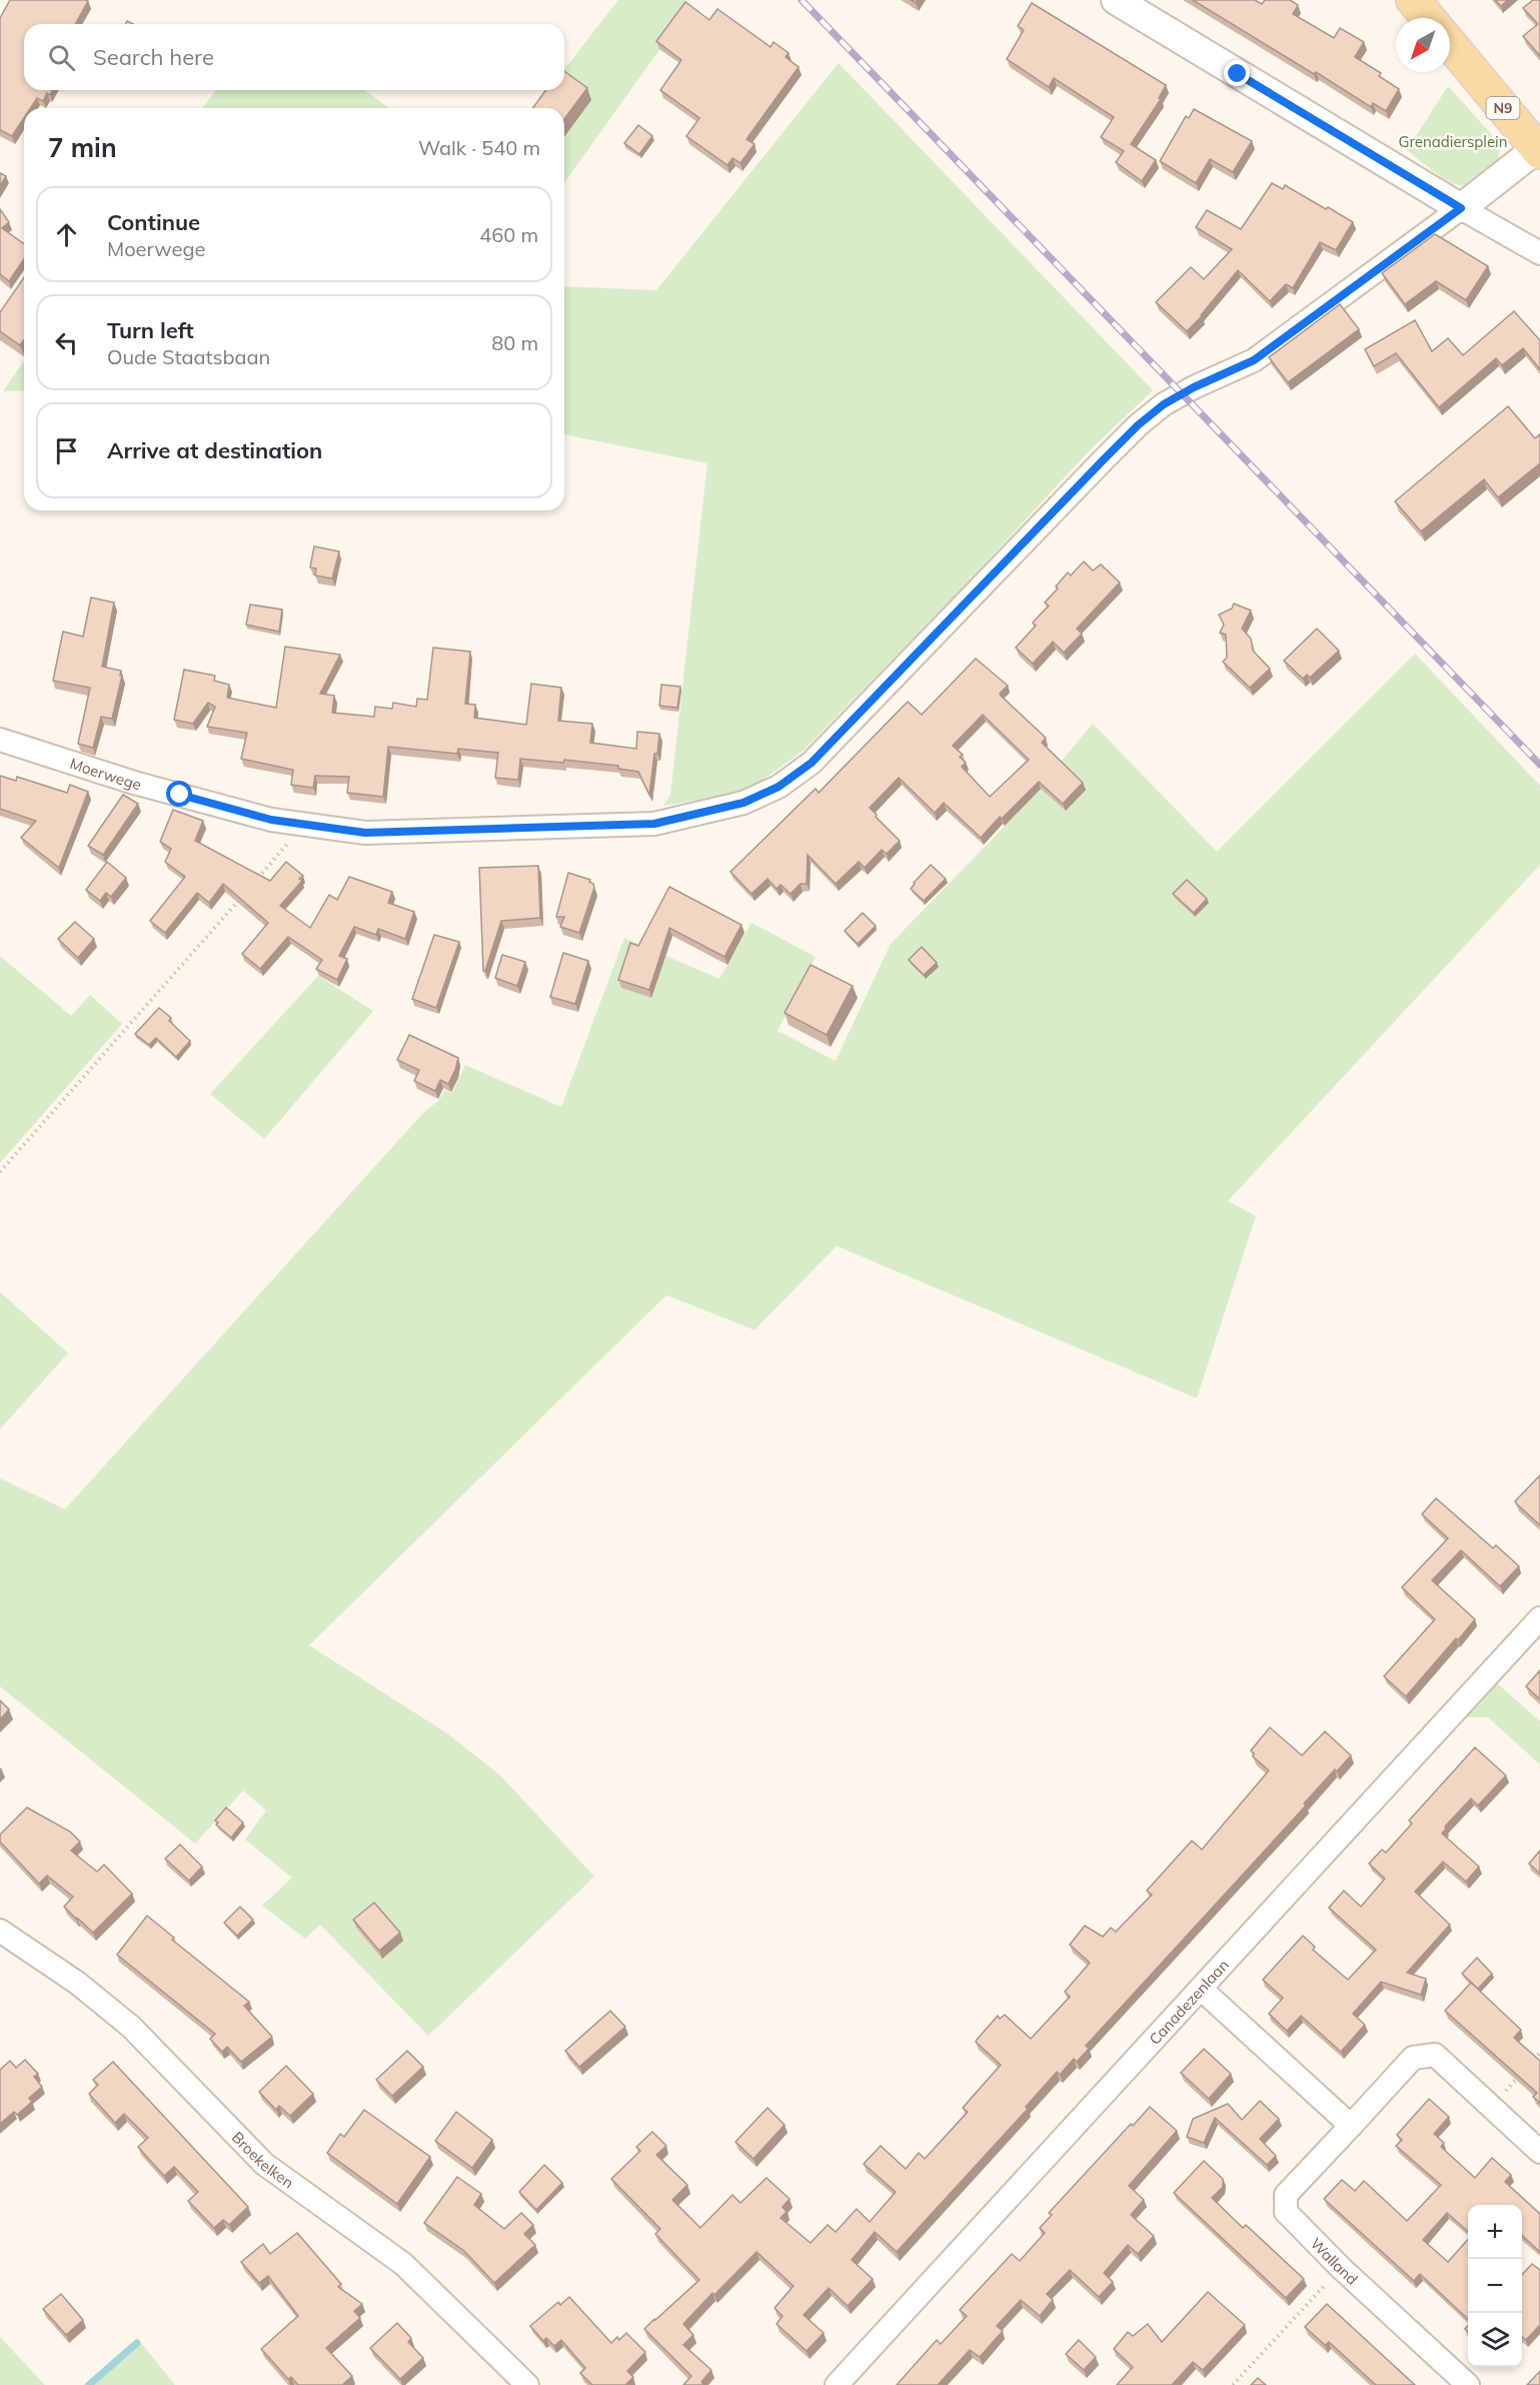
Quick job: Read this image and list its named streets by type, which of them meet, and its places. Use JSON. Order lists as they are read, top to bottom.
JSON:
{
  "streets": {
    "main road": ["N9"],
    "street": [
      "Moerwege",
      "Canadezenlaan",
      "Broekelken",
      "Walland"
    ]
  },
  "parks": ["Grenadiersplein"],
  "north": "bottom left",
  "page": {
    "search": "Search here",
    "heading": ["7 min", "Walk · 540 m"],
    "list": [
      ["Continue", "Moerwege", "460 m"],
      ["Turn left", "Oude Staatsbaan", "80 m"],
      "Arrive at destination"
    ],
    "map_buttons": ["+", "−"]
  }
}
